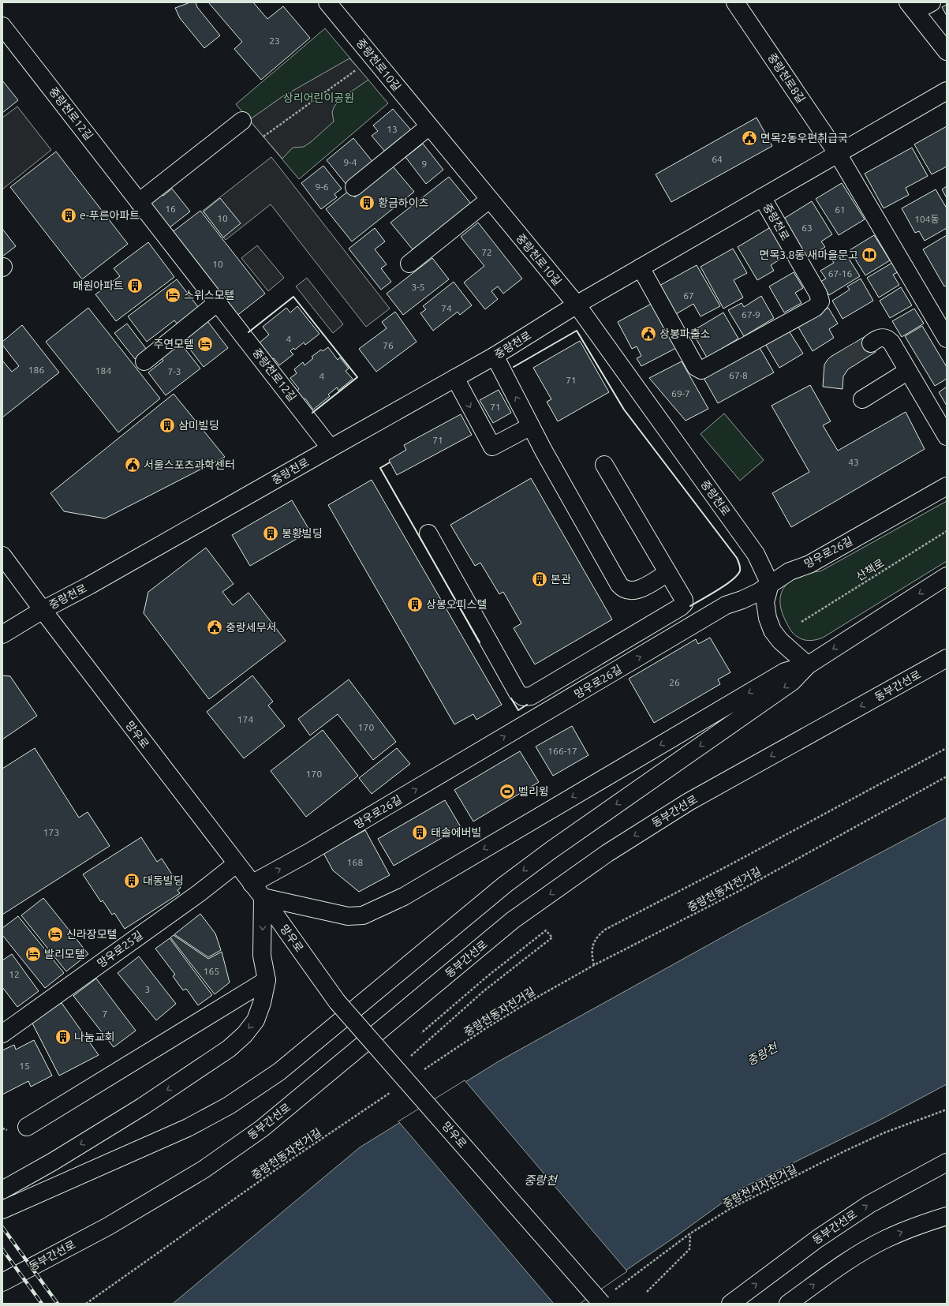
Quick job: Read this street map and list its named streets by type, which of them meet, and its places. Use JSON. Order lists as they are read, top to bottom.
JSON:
{
  "streets": {
    "main road": [
      "중랑천로10길",
      "중랑천로8길",
      "중랑천로12길",
      "중랑천로",
      "망우로26길",
      "동부간선로",
      "망우로",
      "망우로25길"
    ],
    "path": ["산책로", "중랑천동자전거길", "중랑천서자전거길"]
  },
  "crossings": [
    ["중랑천로10길", "중랑천로"],
    ["중랑천로8길", "중랑천로"],
    ["중랑천로12길", "중랑천로"],
    ["중랑천로", "망우로26길"],
    ["중랑천로", "망우로"],
    ["망우로26길", "망우로"],
    ["망우로", "망우로25길"],
    ["망우로", "중랑천서자전거길"]
  ],
  "water": ["중랑천"],
  "parks": ["상리어린이공원"],
  "places": {
    "public building": [
      "면목2동우편취급국",
      "상봉파출소",
      "서울스포츠과학센터",
      "중랑세무서"
    ],
    "building": [
      "황금하이츠",
      "e-푸른아파트",
      "매원아파트",
      "삼미빌딩",
      "봉황빌딩",
      "본관",
      "상봉오피스텔",
      "태솔에버빌",
      "대동빌딩",
      "나눔교회"
    ],
    "library": ["면목3.8동 새마을문고"],
    "hotel": [
      "스위스모텔",
      "주연모텔",
      "신라장모텔",
      "발리모텔"
    ],
    "sports": ["벨리윙"]
  },
  "house_numbers": [
    "23",
    "13",
    "64",
    "9-4",
    "9",
    "9-6",
    "16",
    "61",
    "10",
    "104동",
    "63",
    "72",
    "10",
    "67-16",
    "3-5",
    "67",
    "74",
    "67-9",
    "4",
    "76",
    "186",
    "184",
    "7-3",
    "67-8",
    "4",
    "71",
    "69-7",
    "71",
    "71",
    "43",
    "26",
    "174",
    "170",
    "166-17",
    "170",
    "173",
    "168",
    "165",
    "12",
    "3",
    "7",
    "15"
  ]
}
